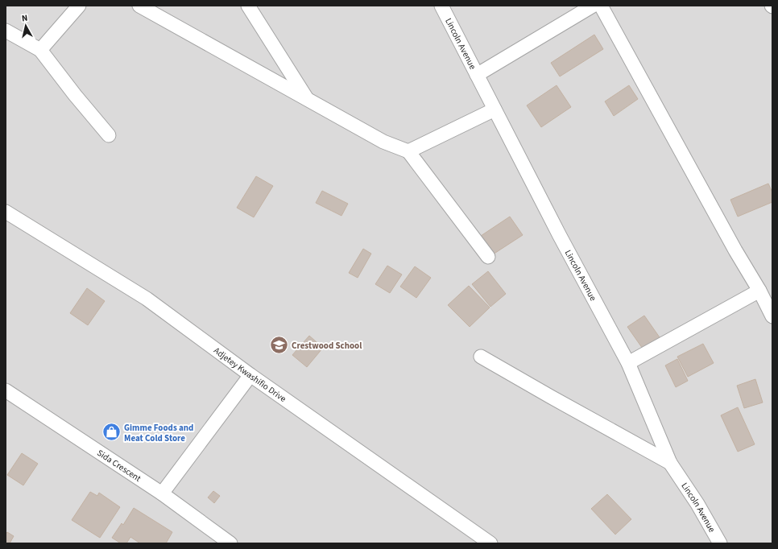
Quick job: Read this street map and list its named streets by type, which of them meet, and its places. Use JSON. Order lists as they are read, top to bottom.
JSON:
{
  "streets": {
    "street": ["Lincoln Avenue", "Adjetey Kwashifio Drive", "Sida Crescent"]
  },
  "places": {
    "school or university": ["Crestwood School"],
    "shop": ["Gimme Foods and Meat Cold Store"]
  },
  "north": "top"
}
